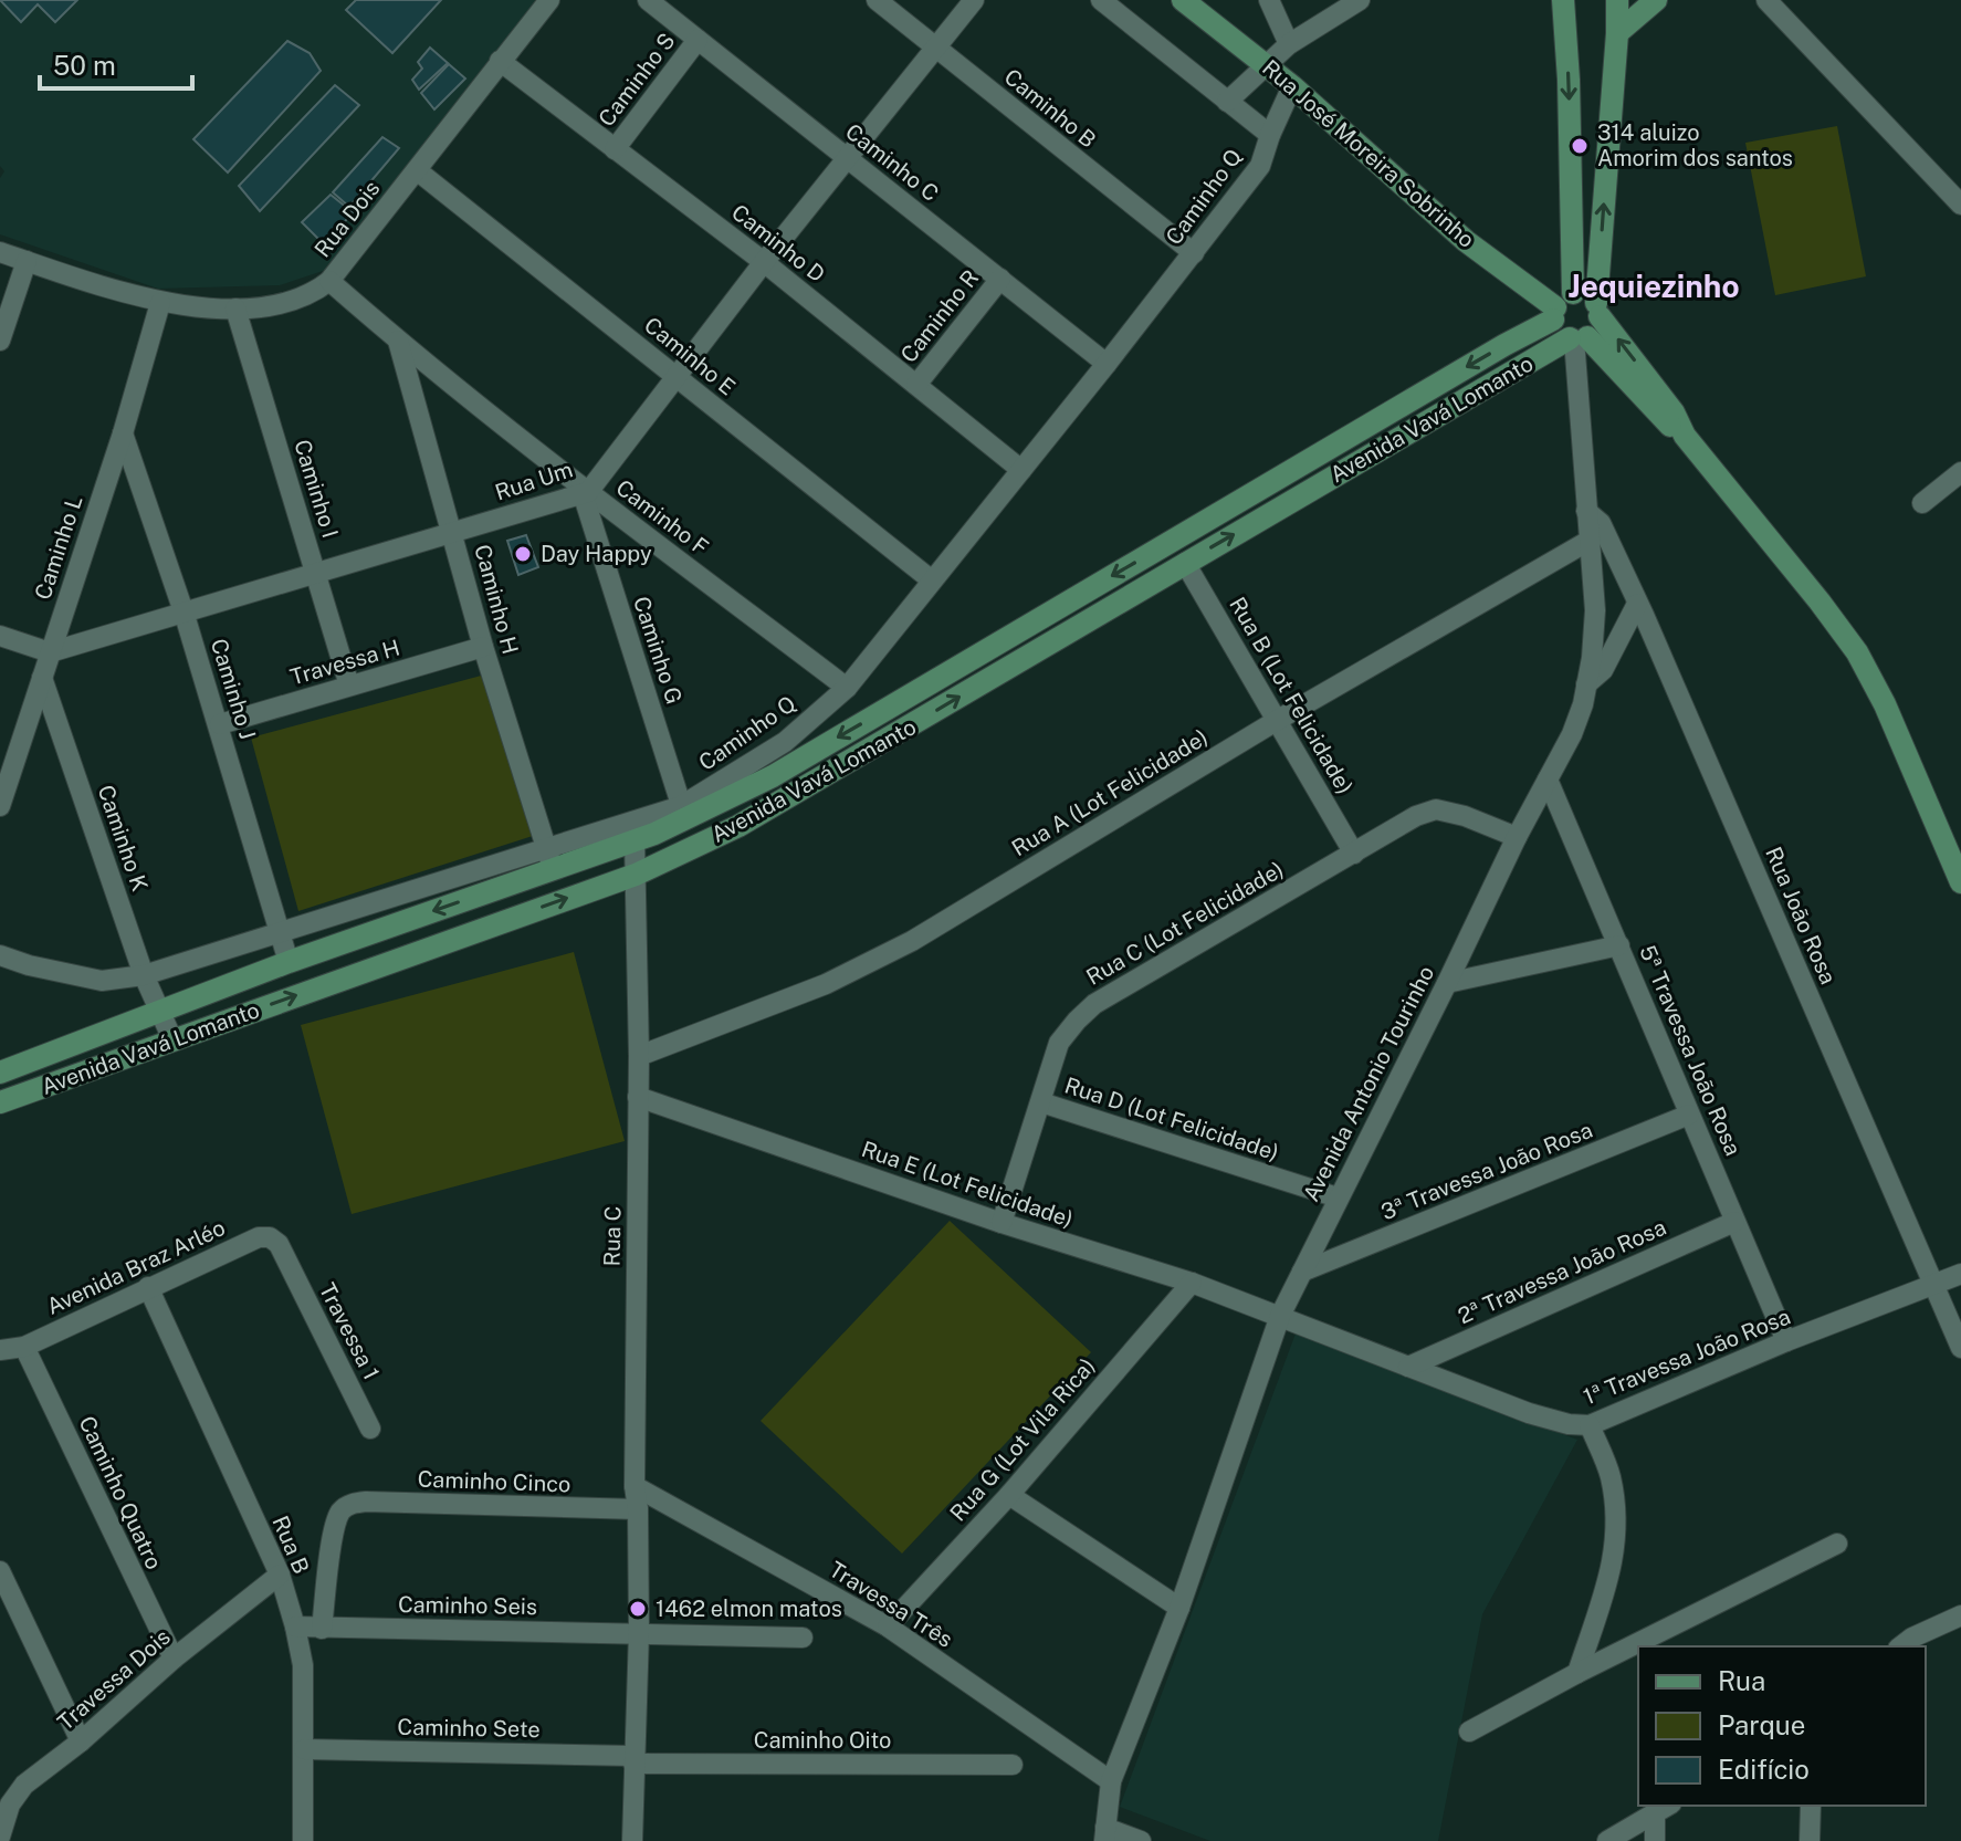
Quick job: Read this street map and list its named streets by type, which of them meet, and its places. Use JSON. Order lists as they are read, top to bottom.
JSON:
{
  "streets": {
    "street": [
      "Caminho S",
      "Caminho B",
      "Rua José Moreira Sobrinho",
      "Caminho C",
      "Caminho Q",
      "Rua Dois",
      "Caminho D",
      "Caminho R",
      "Caminho E",
      "Avenida Vavá Lomanto",
      "Rua Um",
      "Caminho I",
      "Caminho F",
      "Caminho L",
      "Caminho H",
      "Caminho G",
      "Travessa H",
      "Caminho J",
      "Rua B (Lot Felicidade)",
      "Rua A (Lot Felicidade)",
      "Caminho K",
      "Rua João Rosa",
      "Rua C (Lot Felicidade)",
      "5ª Travessa João Rosa",
      "Avenida Antonio Tourinho",
      "Rua D (Lot Felicidade)",
      "3ª Travessa João Rosa",
      "Rua E (Lot Felicidade)",
      "Rua C",
      "Avenida Braz Arléo",
      "2ª Travessa João Rosa",
      "Travessa 1",
      "1ª Travessa João Rosa",
      "Rua G (Lot Vila Rica)",
      "Caminho Cinco",
      "Caminho Quatro",
      "Rua B",
      "Travessa Três",
      "Caminho Seis",
      "Travessa Dois",
      "Caminho Sete",
      "Caminho Oito"
    ]
  },
  "crossings": [
    ["Caminho S", "Caminho C"],
    ["Caminho S", "Caminho D"],
    ["Caminho B", "Caminho Q"],
    ["Caminho B", "Rua Um"],
    ["Rua José Moreira Sobrinho", "Caminho Q"],
    ["Rua José Moreira Sobrinho", "Avenida Vavá Lomanto"],
    ["Rua José Moreira Sobrinho", "Avenida Antonio Tourinho"],
    ["Caminho C", "Caminho Q"],
    ["Caminho C", "Caminho R"],
    ["Caminho C", "Rua Um"],
    ["Caminho Q", "Caminho D"],
    ["Caminho Q", "Caminho E"],
    ["Caminho Q", "Avenida Vavá Lomanto"],
    ["Caminho Q", "Caminho F"],
    ["Caminho Q", "Caminho H"],
    ["Caminho Q", "Caminho G"],
    ["Caminho Q", "Caminho J"],
    ["Caminho Q", "Caminho K"],
    ["Rua Dois", "Caminho D"],
    ["Rua Dois", "Caminho E"],
    ["Rua Dois", "Caminho I"],
    ["Rua Dois", "Caminho F"],
    ["Rua Dois", "Caminho L"],
    ["Caminho D", "Caminho R"],
    ["Caminho D", "Rua Um"],
    ["Caminho E", "Rua Um"],
    ["Avenida Vavá Lomanto", "Caminho H"],
    ["Avenida Vavá Lomanto", "Caminho G"],
    ["Avenida Vavá Lomanto", "Caminho J"],
    ["Avenida Vavá Lomanto", "Rua B (Lot Felicidade)"],
    ["Avenida Vavá Lomanto", "Caminho K"],
    ["Avenida Vavá Lomanto", "Avenida Antonio Tourinho"],
    ["Avenida Vavá Lomanto", "Rua C"],
    ["Rua Um", "Caminho I"],
    ["Rua Um", "Caminho F"],
    ["Rua Um", "Caminho L"],
    ["Rua Um", "Caminho H"],
    ["Rua Um", "Caminho G"],
    ["Rua Um", "Caminho J"],
    ["Caminho I", "Travessa H"],
    ["Caminho F", "Caminho H"],
    ["Caminho F", "Caminho G"],
    ["Caminho L", "Caminho J"],
    ["Caminho L", "Caminho K"],
    ["Caminho H", "Travessa H"],
    ["Travessa H", "Caminho J"],
    ["Rua B (Lot Felicidade)", "Rua A (Lot Felicidade)"],
    ["Rua B (Lot Felicidade)", "Rua C (Lot Felicidade)"],
    ["Rua A (Lot Felicidade)", "Avenida Antonio Tourinho"],
    ["Rua A (Lot Felicidade)", "Rua C"],
    ["Rua João Rosa", "Avenida Antonio Tourinho"],
    ["Rua João Rosa", "1ª Travessa João Rosa"],
    ["Rua C (Lot Felicidade)", "Avenida Antonio Tourinho"],
    ["Rua C (Lot Felicidade)", "Rua D (Lot Felicidade)"],
    ["Rua C (Lot Felicidade)", "Rua E (Lot Felicidade)"],
    ["5ª Travessa João Rosa", "Avenida Antonio Tourinho"],
    ["5ª Travessa João Rosa", "3ª Travessa João Rosa"],
    ["5ª Travessa João Rosa", "2ª Travessa João Rosa"],
    ["5ª Travessa João Rosa", "1ª Travessa João Rosa"],
    ["Avenida Antonio Tourinho", "Rua D (Lot Felicidade)"],
    ["Avenida Antonio Tourinho", "3ª Travessa João Rosa"],
    ["Avenida Antonio Tourinho", "Rua E (Lot Felicidade)"],
    ["Avenida Antonio Tourinho", "1ª Travessa João Rosa"],
    ["Avenida Antonio Tourinho", "Travessa Três"],
    ["Rua E (Lot Felicidade)", "Rua C"],
    ["Rua E (Lot Felicidade)", "1ª Travessa João Rosa"],
    ["Rua E (Lot Felicidade)", "Rua G (Lot Vila Rica)"],
    ["Rua C", "Caminho Cinco"],
    ["Rua C", "Travessa Três"],
    ["Rua C", "Caminho Seis"],
    ["Rua C", "Caminho Sete"],
    ["Rua C", "Caminho Oito"],
    ["Avenida Braz Arléo", "Travessa 1"],
    ["Avenida Braz Arléo", "Caminho Quatro"],
    ["Avenida Braz Arléo", "Rua B"],
    ["2ª Travessa João Rosa", "1ª Travessa João Rosa"],
    ["Rua G (Lot Vila Rica)", "Travessa Três"],
    ["Caminho Cinco", "Caminho Seis"],
    ["Caminho Quatro", "Travessa Dois"],
    ["Rua B", "Caminho Seis"],
    ["Rua B", "Travessa Dois"],
    ["Rua B", "Caminho Sete"],
    ["Caminho Sete", "Caminho Oito"]
  ],
  "districts": ["Jequiezinho"],
  "places": ["314 aluizo Amorim dos santos", "Day Happy", "1462 elmon matos"],
  "legend": ["Rua", "Parque", "Edifício"],
  "scale_bar": "50 m"
}
